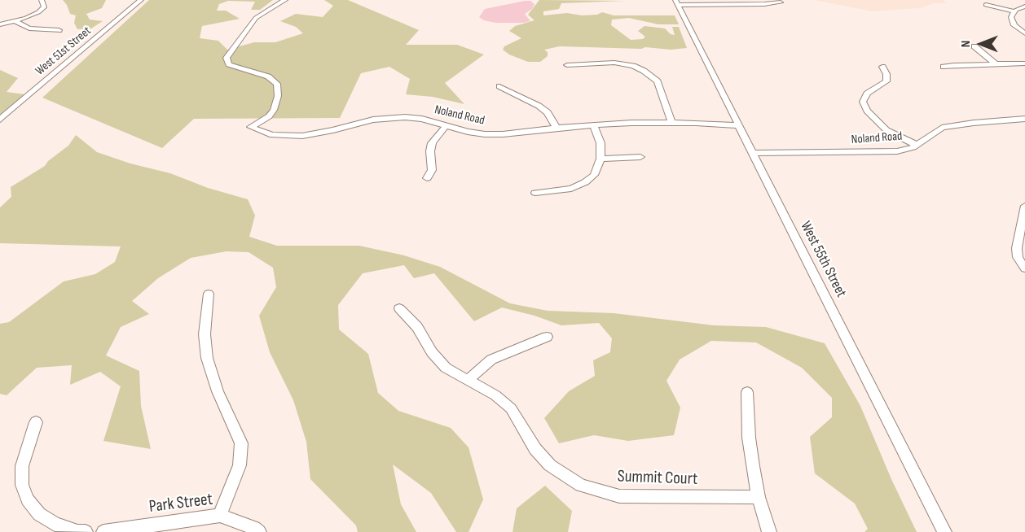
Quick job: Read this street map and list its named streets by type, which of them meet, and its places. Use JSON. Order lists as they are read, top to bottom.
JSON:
{
  "streets": {
    "street": [
      "West 51st Street",
      "Noland Road",
      "West 55th Street",
      "Summit Court",
      "Park Street"
    ]
  },
  "crossings": [
    ["Noland Road", "West 55th Street"]
  ],
  "north": "left"
}
